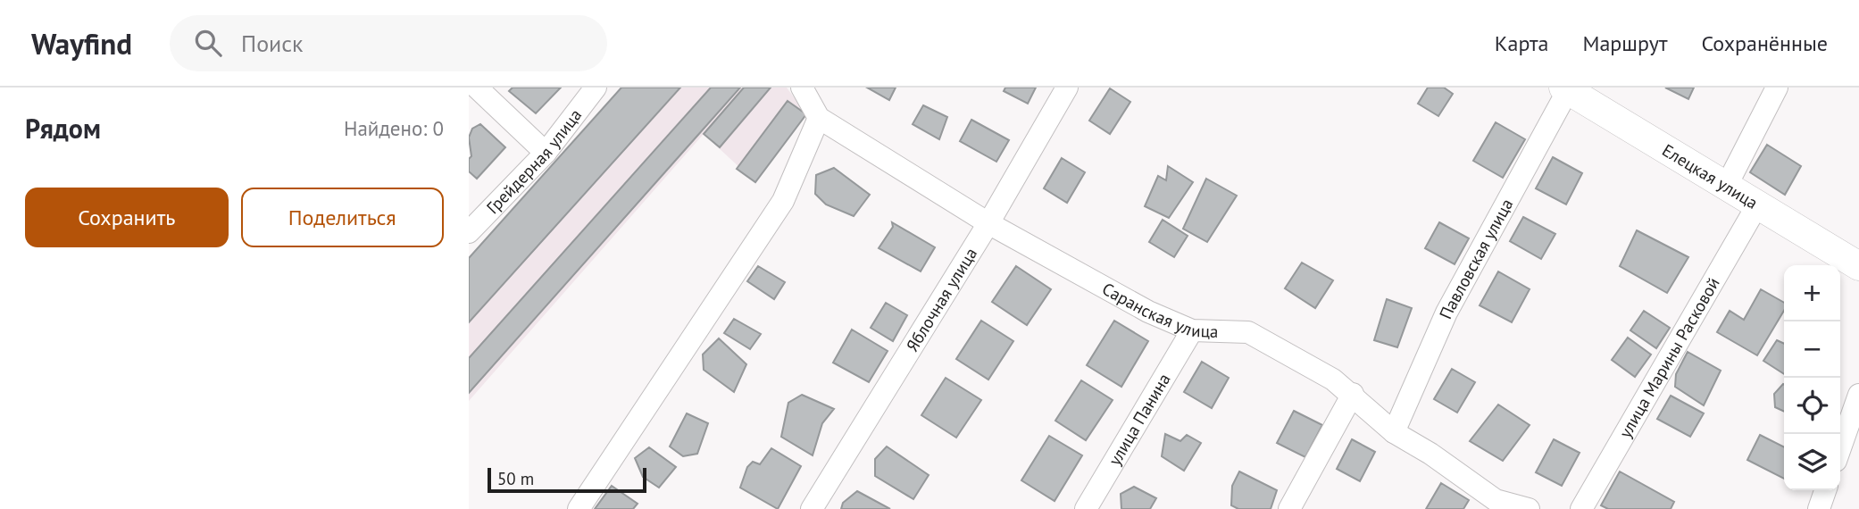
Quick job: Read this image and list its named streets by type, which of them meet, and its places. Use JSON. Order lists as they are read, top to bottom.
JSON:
{
  "streets": {
    "main road": ["Елецкая улица"],
    "street": [
      "Грейдерная улица",
      "Павловская улица",
      "Яблочная улица",
      "Саранская улица",
      "улица Марины Расковой",
      "улица Панина"
    ]
  },
  "crossings": [
    ["Елецкая улица", "Павловская улица"],
    ["Елецкая улица", "улица Марины Расковой"],
    ["Павловская улица", "Саранская улица"],
    ["Яблочная улица", "Саранская улица"],
    ["Саранская улица", "улица Панина"]
  ],
  "scale_bar": "50 m",
  "page": {
    "header": "Wayfind",
    "search": "Поиск",
    "nav": ["Карта", "Маршрут", "Сохранённые"],
    "heading": ["Рядом", "Найдено: 0"],
    "buttons": ["Сохранить", "Поделиться"],
    "map_buttons": ["+", "−"],
    "scale": "50 m"
  }
}
